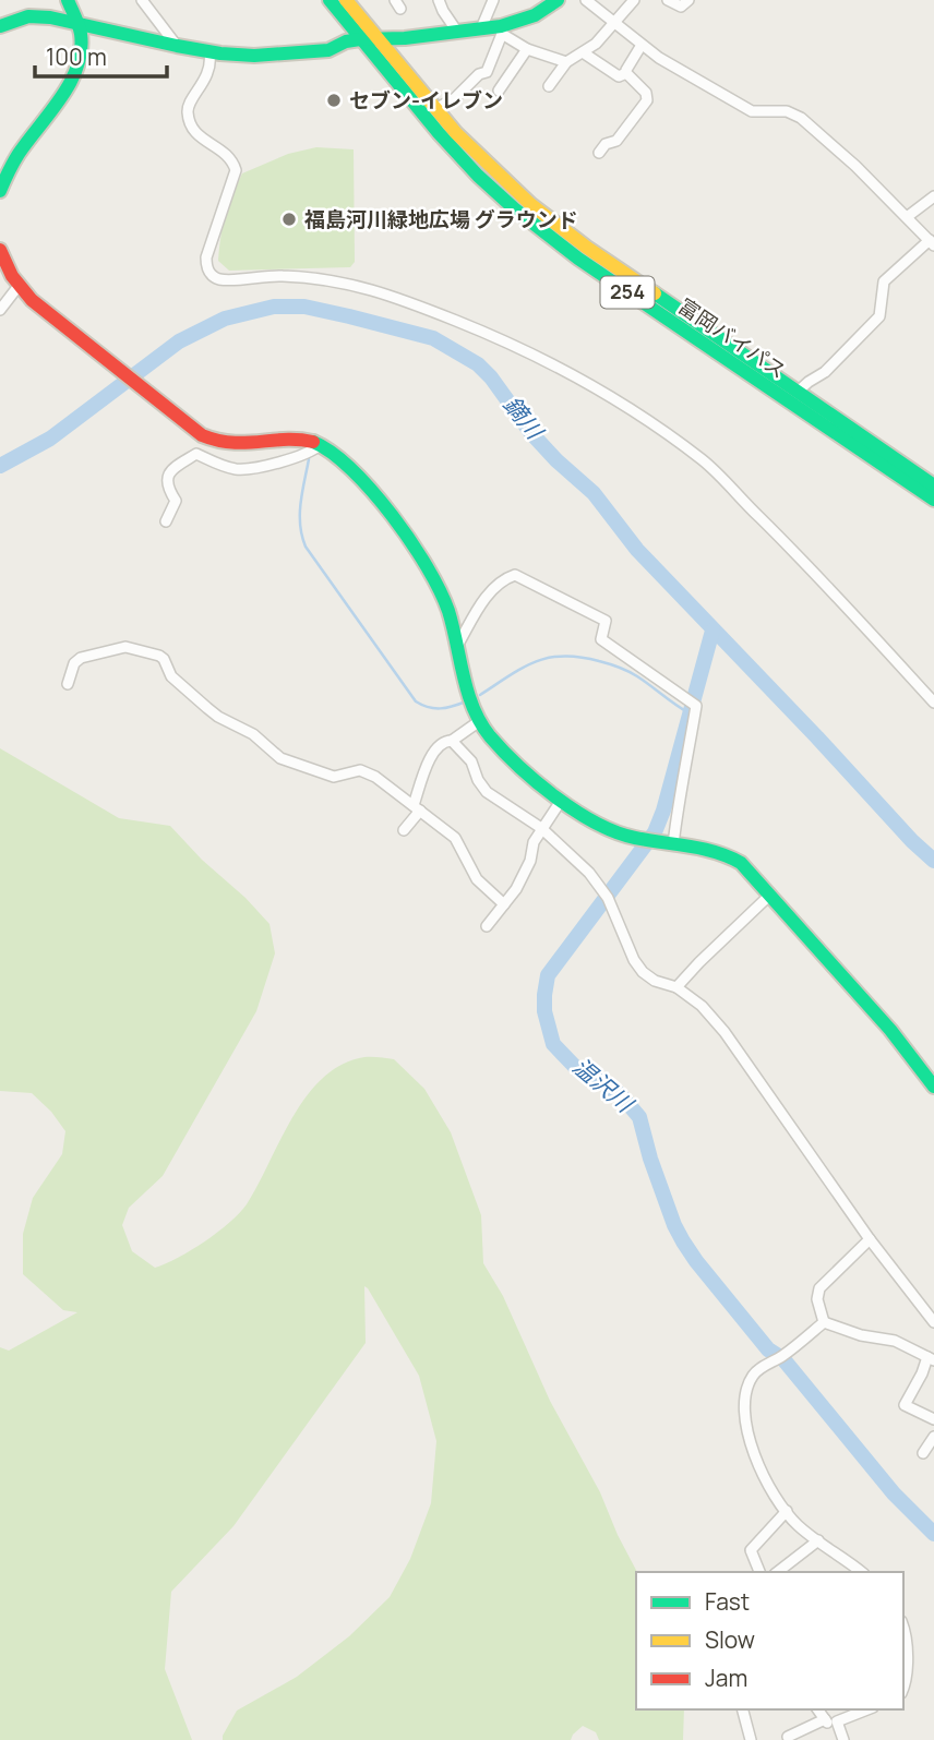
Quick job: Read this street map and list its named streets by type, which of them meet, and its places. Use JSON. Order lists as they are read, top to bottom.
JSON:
{
  "streets": {
    "main road": ["254", "富岡バイパス"]
  },
  "water": ["鏑川", "温沢川"],
  "places": ["セブン-イレブン", "福島河川緑地広場 グラウンド"],
  "legend": ["Fast", "Slow", "Jam"],
  "scale_bar": "100 m"
}
